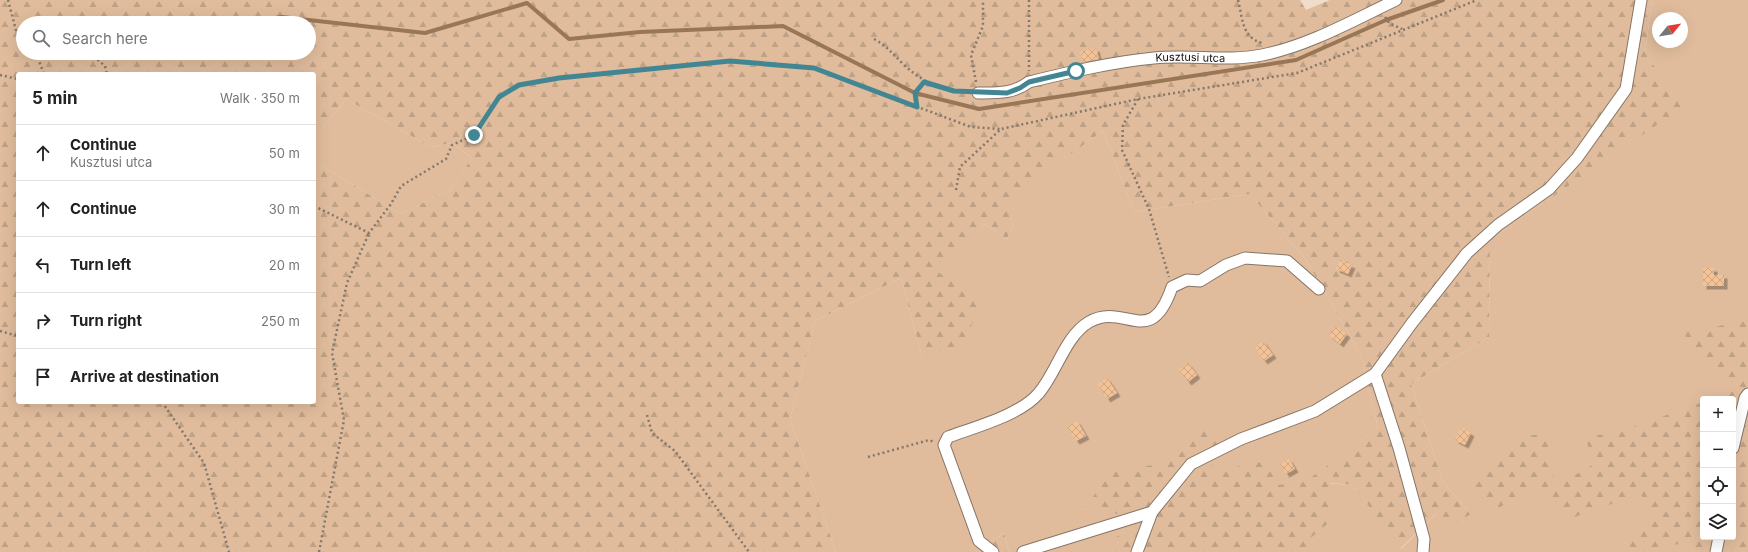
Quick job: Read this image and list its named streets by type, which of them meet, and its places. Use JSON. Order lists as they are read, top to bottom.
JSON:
{
  "streets": {
    "street": ["Kusztusi utca"]
  },
  "north": "top right",
  "page": {
    "search": "Search here",
    "heading": ["5 min", "Walk · 350 m"],
    "list": [
      ["Continue", "Kusztusi utca", "50 m"],
      ["Continue", "30 m"],
      ["Turn left", "20 m"],
      ["Turn right", "250 m"],
      "Arrive at destination"
    ],
    "map_buttons": ["+", "−"]
  }
}
